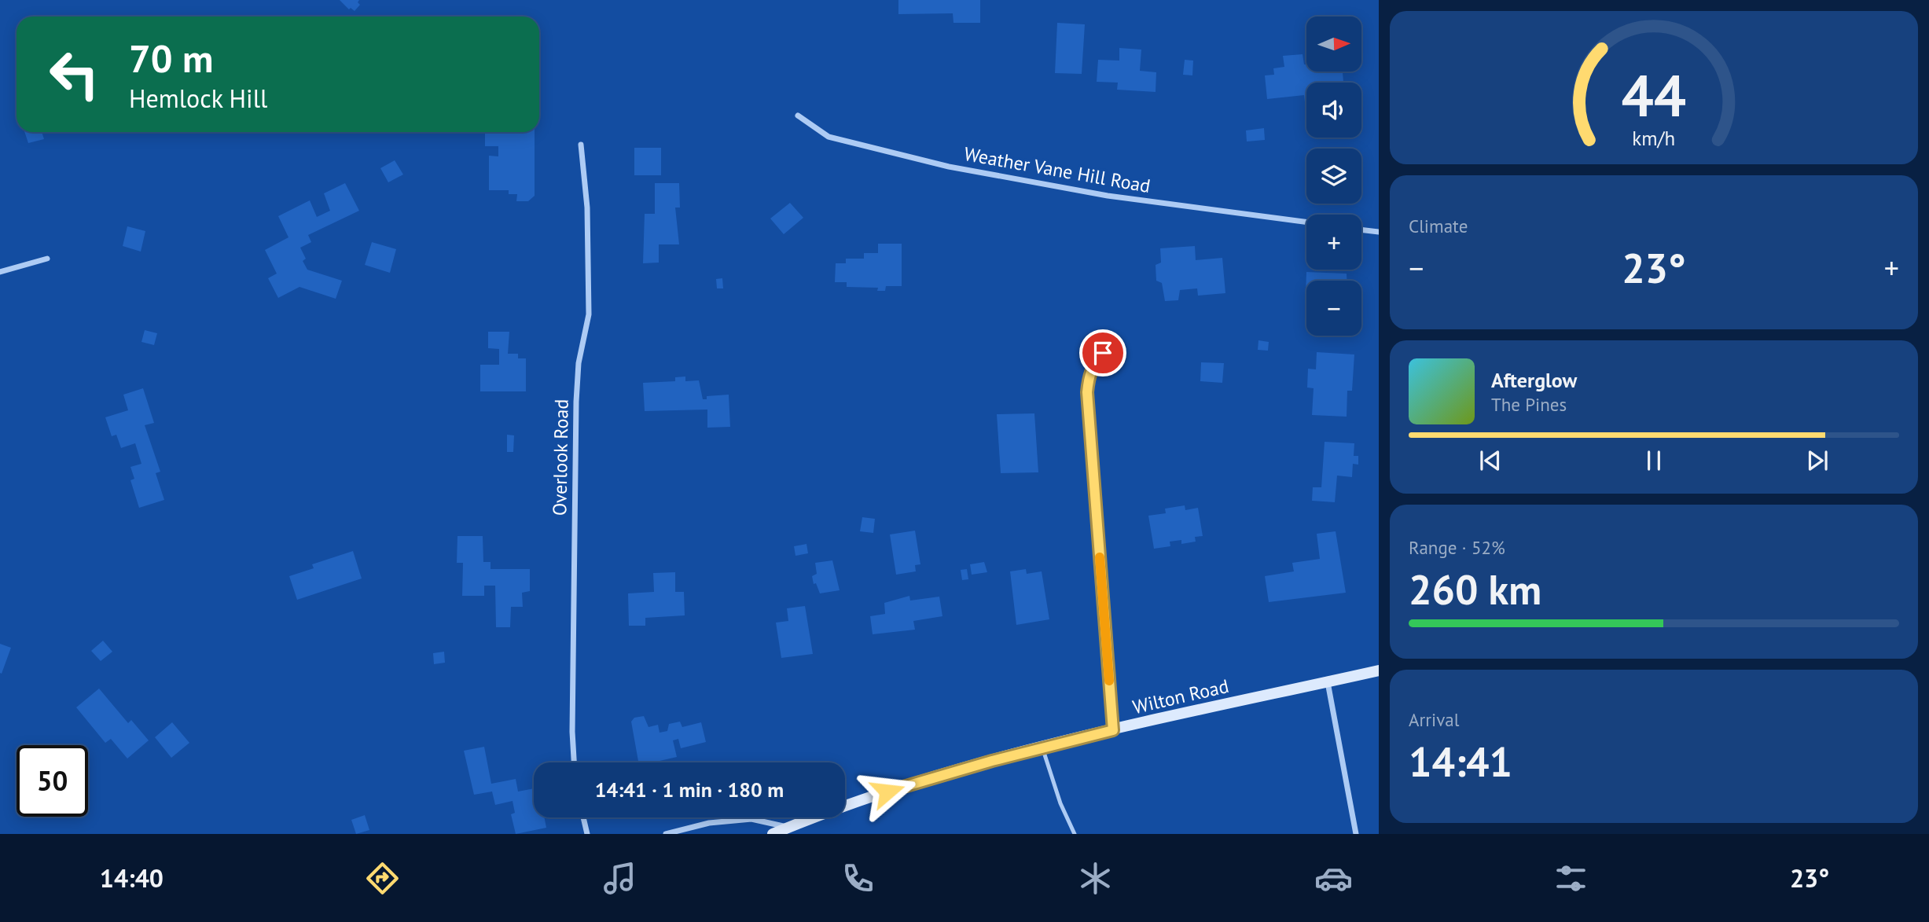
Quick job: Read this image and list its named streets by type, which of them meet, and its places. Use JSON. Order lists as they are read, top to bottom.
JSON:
{
  "streets": {
    "main road": ["Wilton Road"],
    "street": ["Weather Vane Hill Road", "Overlook Road"]
  },
  "north": "right",
  "page": {
    "map_buttons": ["+", "−"],
    "turn": ["70 m", "Hemlock Hill"],
    "tile": [
      "Climate",
      ["Range · 52%", "260 km"],
      ["Arrival", "14:41"]
    ],
    "heat": ["−", "23°", "+"],
    "song": ["Afterglow", "The Pines"],
    "limit": "50",
    "trip": "14:41 · 1 min · 180 m",
    "tabs": ["14:40", "23°"],
    "gauge": ["44", "km/h"]
  }
}
